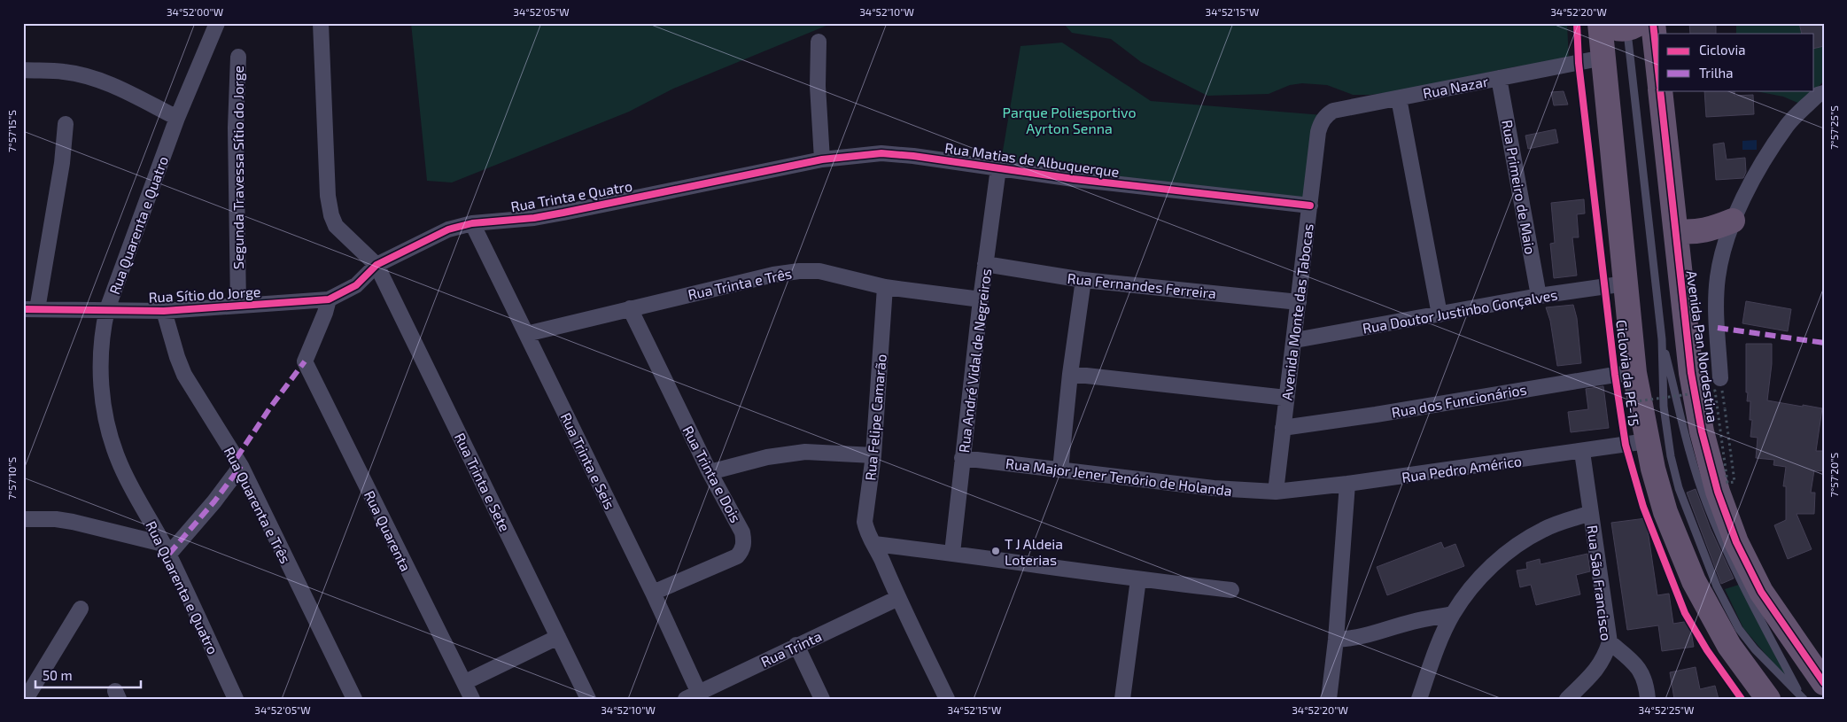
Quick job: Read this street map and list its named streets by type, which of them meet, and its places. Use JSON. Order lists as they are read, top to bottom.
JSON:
{
  "streets": {
    "highway": ["Avenida Pan Nordestina"],
    "street": [
      "Rua Nazar",
      "Rua Matias de Albuquerque",
      "Segunda Travessa Sítio do Jorge",
      "Rua Primeiro de Maio",
      "Rua Trinta e Quatro",
      "Rua Quarenta e Quatro",
      "Rua Trinta e Três",
      "Rua Fernandes Ferreira",
      "Rua Sítio do Jorge",
      "Rua Doutor Justinbo Gonçalves",
      "Avenida Monte das Tabocas",
      "Rua André Vidal de Negreiros",
      "Rua dos Funcionários",
      "Rua Felipe Camarão",
      "Rua Trinta e Seis",
      "Rua Pedro Américo",
      "Rua Trinta e Dois",
      "Rua Major Jener Tenório de Holanda",
      "Rua Trinta e Sete",
      "Rua Quarenta e Três",
      "Rua Quarenta",
      "Rua São Francisco",
      "Rua Trinta"
    ],
    "cycle path": ["Ciclovia da PE-15"]
  },
  "crossings": [
    ["Rua Nazar", "Rua Primeiro de Maio"],
    ["Rua Nazar", "Avenida Monte das Tabocas"],
    ["Rua Matias de Albuquerque", "Rua Trinta e Quatro"],
    ["Rua Matias de Albuquerque", "Avenida Monte das Tabocas"],
    ["Rua Matias de Albuquerque", "Rua André Vidal de Negreiros"],
    ["Segunda Travessa Sítio do Jorge", "Rua Sítio do Jorge"],
    ["Rua Primeiro de Maio", "Rua Doutor Justinbo Gonçalves"],
    ["Rua Trinta e Quatro", "Rua Sítio do Jorge"],
    ["Rua Trinta e Quatro", "Rua Trinta e Seis"],
    ["Rua Trinta e Quatro", "Rua Trinta e Sete"],
    ["Rua Quarenta e Quatro", "Rua Sítio do Jorge"],
    ["Rua Trinta e Três", "Rua André Vidal de Negreiros"],
    ["Rua Trinta e Três", "Rua Felipe Camarão"],
    ["Rua Trinta e Três", "Rua Trinta e Seis"],
    ["Rua Trinta e Três", "Rua Trinta e Dois"],
    ["Rua Fernandes Ferreira", "Avenida Monte das Tabocas"],
    ["Rua Fernandes Ferreira", "Rua André Vidal de Negreiros"],
    ["Rua Sítio do Jorge", "Rua Trinta e Sete"],
    ["Rua Sítio do Jorge", "Rua Quarenta e Três"],
    ["Rua Sítio do Jorge", "Rua Quarenta"],
    ["Rua Doutor Justinbo Gonçalves", "Avenida Monte das Tabocas"],
    ["Avenida Monte das Tabocas", "Rua dos Funcionários"],
    ["Avenida Monte das Tabocas", "Rua Pedro Américo"],
    ["Avenida Monte das Tabocas", "Rua Major Jener Tenório de Holanda"],
    ["Rua André Vidal de Negreiros", "Rua Major Jener Tenório de Holanda"],
    ["Rua Felipe Camarão", "Rua Trinta"],
    ["Rua Trinta e Seis", "Rua Trinta e Dois"],
    ["Rua Trinta e Seis", "Rua Trinta"],
    ["Rua Pedro Américo", "Rua Major Jener Tenório de Holanda"],
    ["Rua Pedro Américo", "Rua São Francisco"]
  ],
  "parks": ["Parque Poliesportivo Ayrton Senna"],
  "places": ["T J Aldeia Loterias"],
  "legend": ["Ciclovia", "Trilha"],
  "scale_bar": "50 m",
  "coordinates": [
    "34°52'00\"W",
    "34°52'05\"W",
    "34°52'10\"W",
    "34°52'15\"W",
    "34°52'20\"W",
    "7°57'25\"S",
    "7°57'15\"S",
    "7°57'20\"S",
    "7°57'10\"S",
    "34°52'25\"W"
  ]
}
